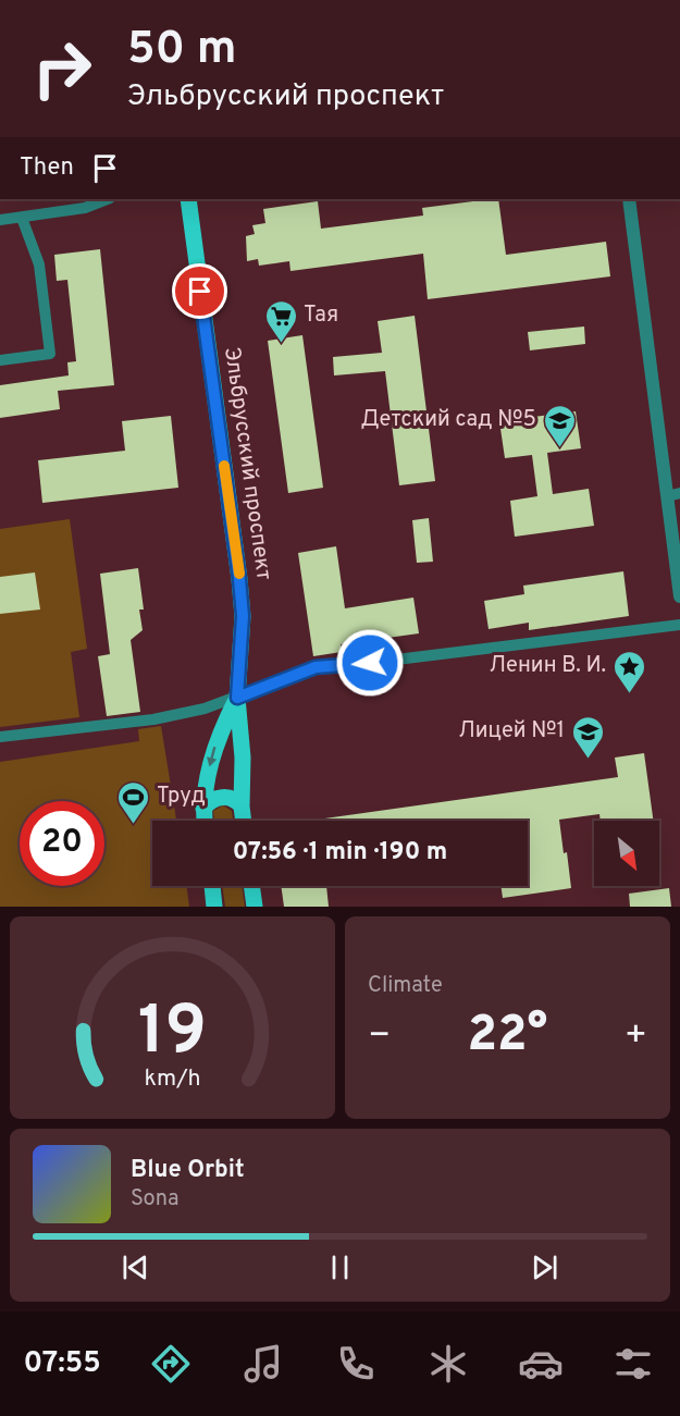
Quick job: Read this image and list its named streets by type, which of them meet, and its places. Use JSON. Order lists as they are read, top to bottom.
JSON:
{
  "streets": {
    "main road": ["Эльбрусский проспект"]
  },
  "places": {
    "supermarket": ["Тая"],
    "school or university": ["Детский сад №5", "Лицей №1"],
    "place": ["Ленин В. И."],
    "sports": ["Труд"]
  },
  "north": "bottom right",
  "page": {
    "turn": ["50 m", "Эльбрусский проспект"],
    "then": "Then",
    "limit": "20",
    "trip": "07:56 · 1 min · 190 m",
    "tile": "Climate",
    "heat": ["−", "22°", "+"],
    "song": ["Blue Orbit", "Sona"],
    "tabs": "07:55",
    "gauge": ["19", "km/h"]
  }
}
